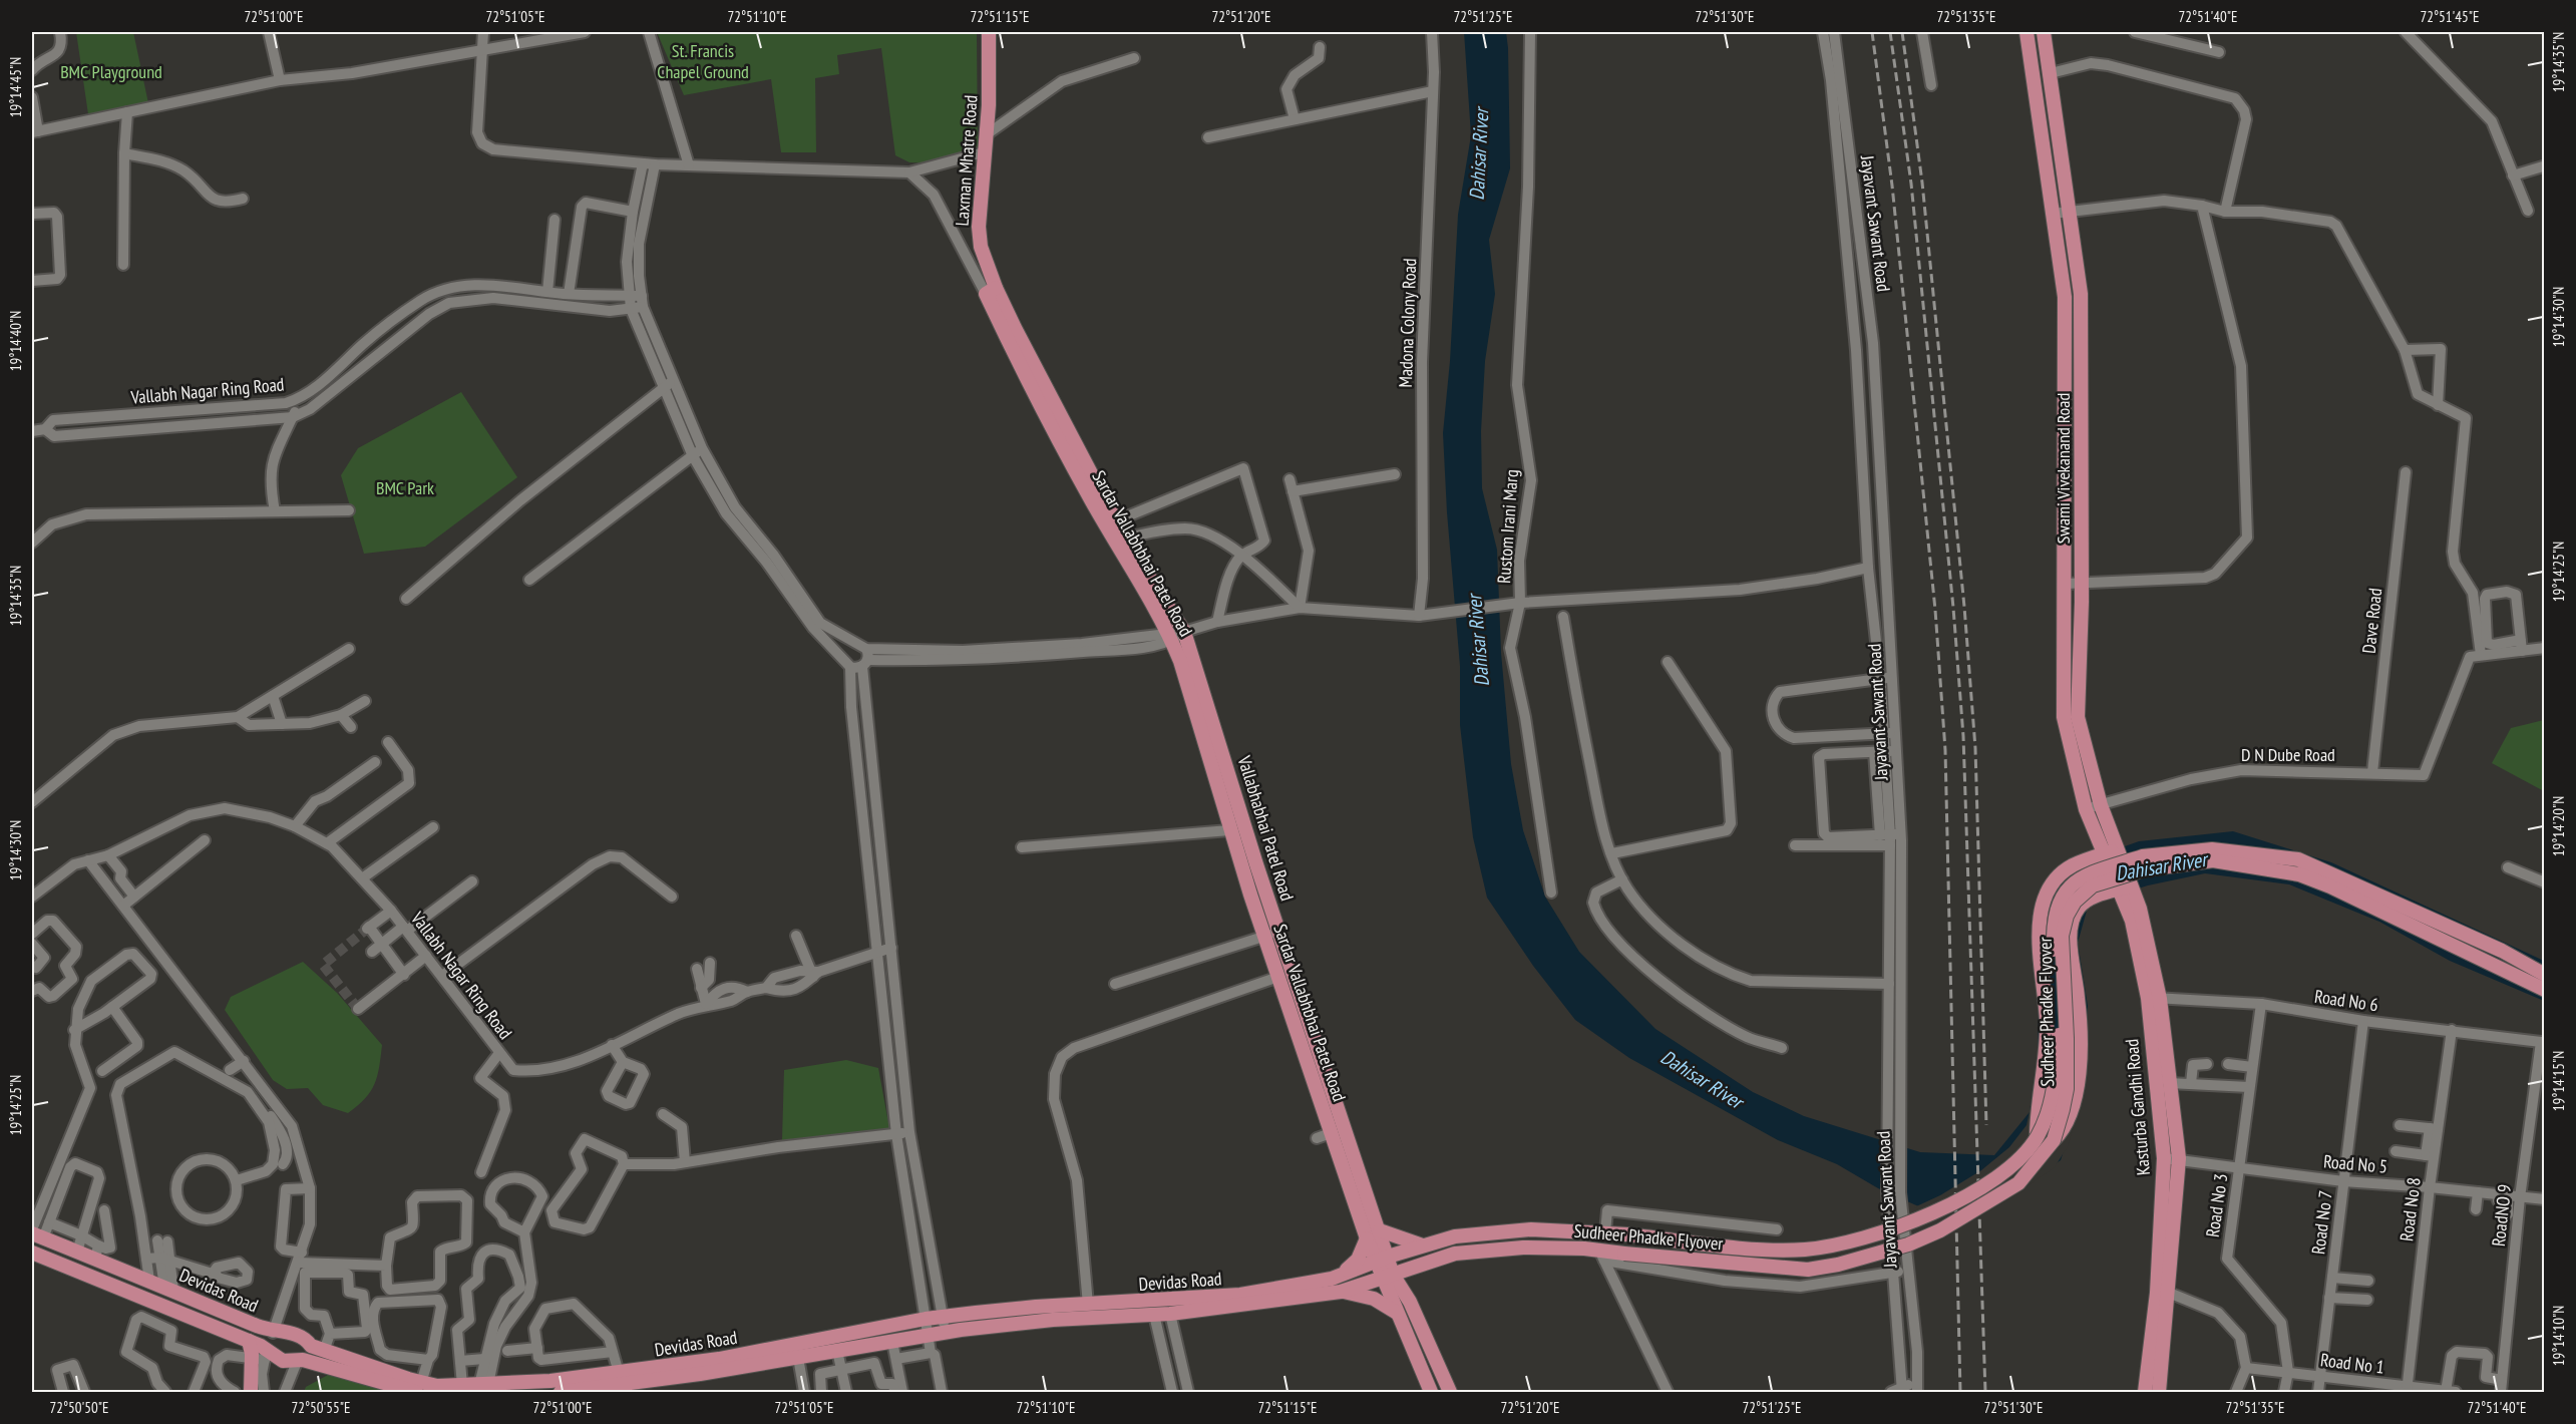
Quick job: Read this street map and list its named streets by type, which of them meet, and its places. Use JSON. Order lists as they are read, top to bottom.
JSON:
{
  "streets": {
    "main road": [
      "Laxman Mhatre Road",
      "Swami Vivekanand Road",
      "Sardar Vallabhbhai Patel Road",
      "Vallabhabhai Patel Road",
      "Sudheer Phadke Flyover",
      "Kasturba Gandhi Road",
      "Devidas Road"
    ],
    "street": [
      "Jayavant Sawant Road",
      "Madona Colony Road",
      "Vallabh Nagar Ring Road",
      "Rustom Irani Marg",
      "Dave Road",
      "D N Dube Road",
      "Road No 6",
      "Road No 5",
      "Road No 3",
      "Road No 8",
      "RoadNO 9",
      "Road No 7",
      "Road No 1"
    ]
  },
  "crossings": [
    ["Laxman Mhatre Road", "Sardar Vallabhbhai Patel Road"],
    ["Jayavant Sawant Road", "Rustom Irani Marg"],
    ["Swami Vivekanand Road", "D N Dube Road"],
    ["Swami Vivekanand Road", "Kasturba Gandhi Road"],
    ["Sardar Vallabhbhai Patel Road", "Vallabhabhai Patel Road"],
    ["Dave Road", "D N Dube Road"],
    ["Vallabhabhai Patel Road", "Sudheer Phadke Flyover"],
    ["Vallabhabhai Patel Road", "Devidas Road"],
    ["Road No 6", "Kasturba Gandhi Road"],
    ["Road No 6", "Road No 3"],
    ["Road No 6", "Road No 8"],
    ["Road No 6", "RoadNO 9"],
    ["Road No 6", "Road No 7"],
    ["Sudheer Phadke Flyover", "Devidas Road"],
    ["Kasturba Gandhi Road", "Road No 5"],
    ["Road No 5", "Road No 3"],
    ["Road No 5", "Road No 8"],
    ["Road No 5", "RoadNO 9"],
    ["Road No 5", "Road No 7"],
    ["Road No 3", "Road No 1"],
    ["Road No 8", "Road No 1"],
    ["Road No 7", "Road No 1"]
  ],
  "water": ["Dahisar River"],
  "parks": ["St. Francis Chapel Ground", "BMC Playground", "BMC Park"],
  "coordinates": [
    "72°51'00\"E",
    "72°51'05\"E",
    "72°51'10\"E",
    "72°51'15\"E",
    "72°51'20\"E",
    "72°51'25\"E",
    "72°51'30\"E",
    "72°51'35\"E",
    "72°51'40\"E",
    "72°51'45\"E",
    "19°14'35\"N",
    "19°14'45\"N",
    "19°14'30\"N",
    "19°14'40\"N",
    "19°14'25\"N",
    "19°14'20\"N",
    "19°14'15\"N",
    "19°14'10\"N",
    "72°50'50\"E",
    "72°50'55\"E"
  ]
}
